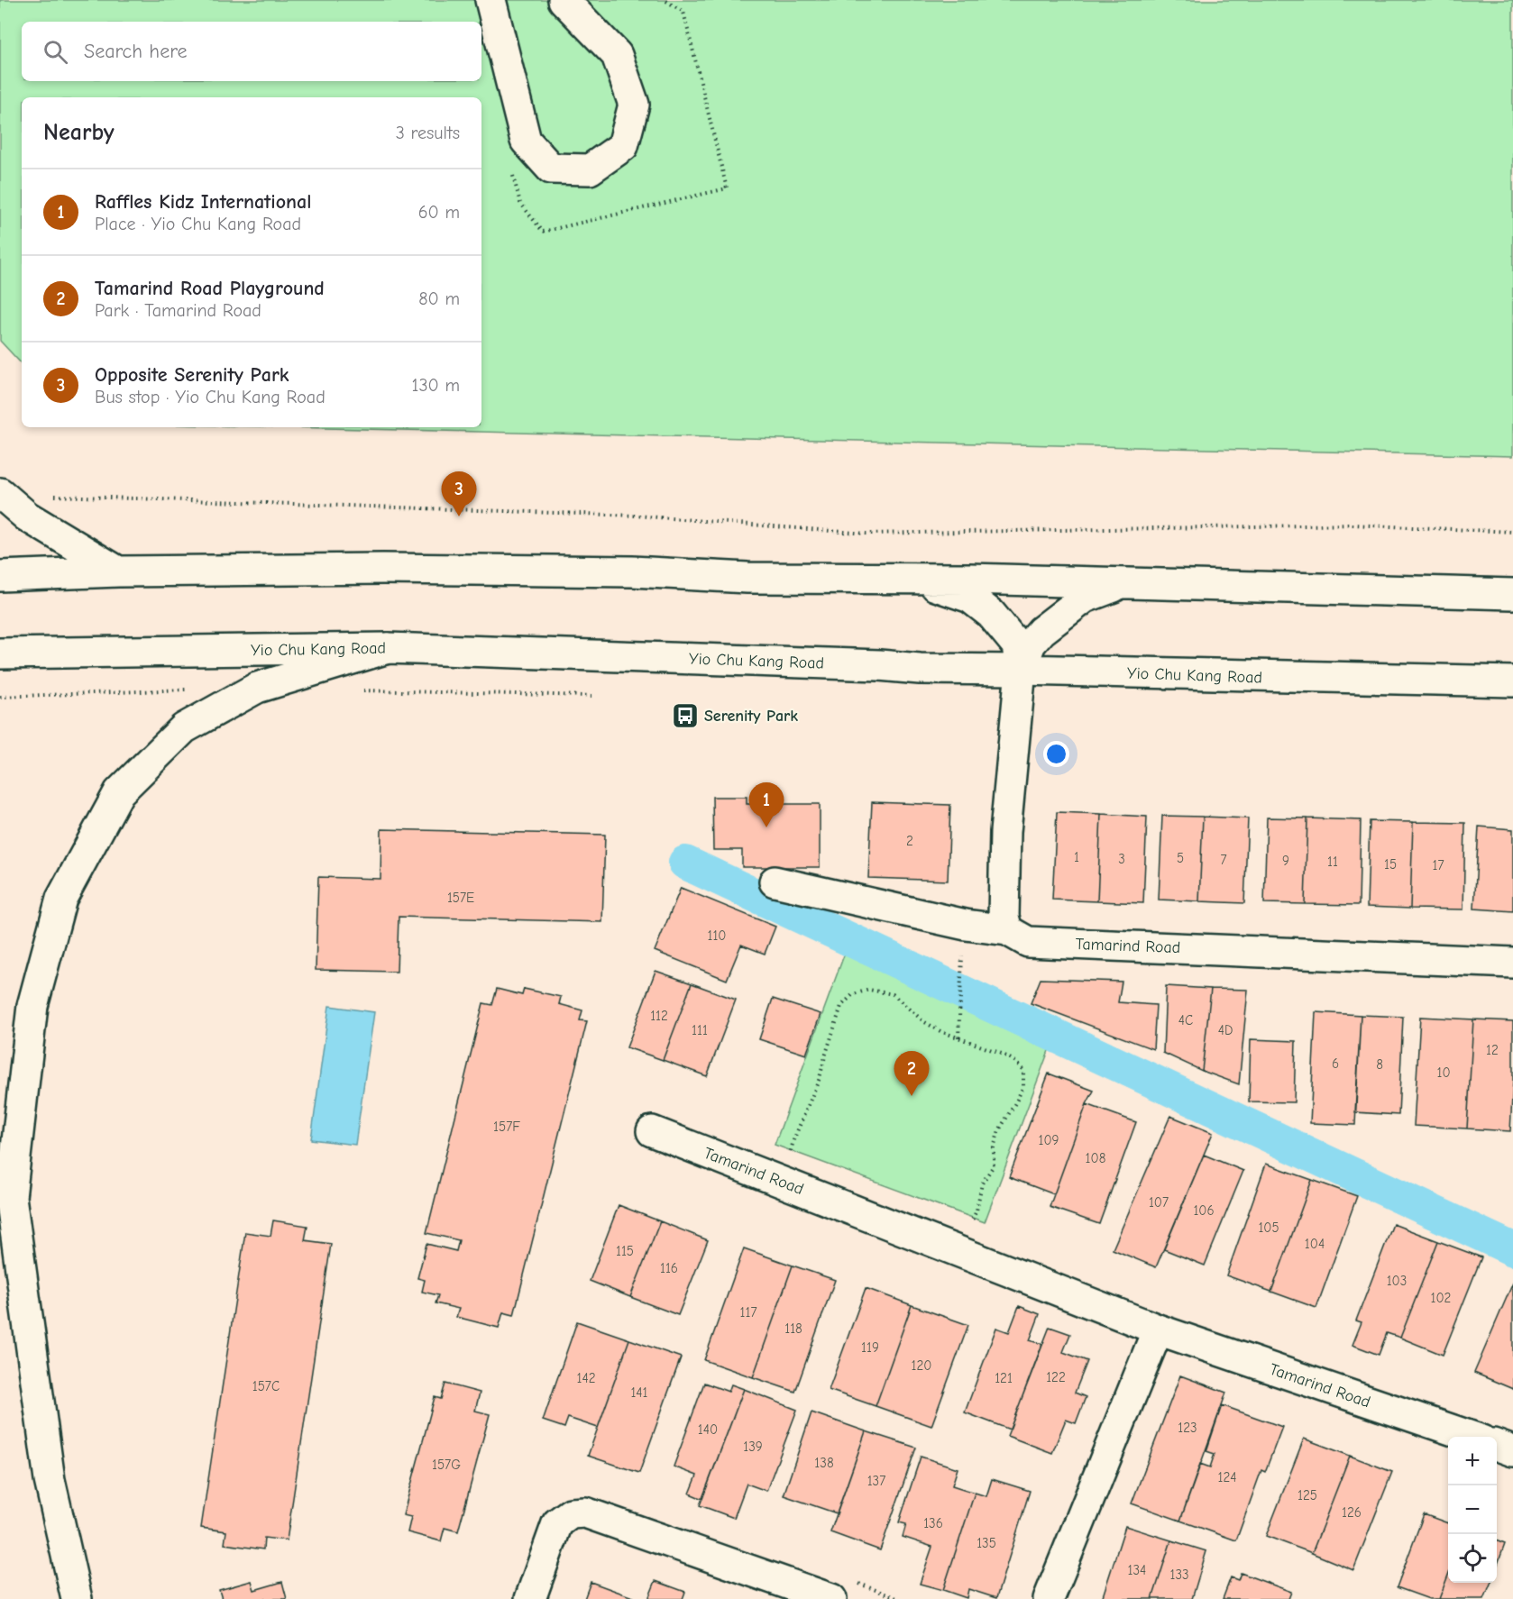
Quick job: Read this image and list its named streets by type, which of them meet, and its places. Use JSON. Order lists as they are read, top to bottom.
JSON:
{
  "streets": {
    "main road": ["Yio Chu Kang Road", "Tamarind Road"]
  },
  "places": {
    "bus stop": ["Serenity Park"]
  },
  "house_numbers": [
    "2",
    "1",
    "5",
    "3",
    "7",
    "9",
    "11",
    "15",
    "17",
    "157E",
    "110",
    "112",
    "4C",
    "111",
    "4D",
    "12",
    "6",
    "8",
    "10",
    "157F",
    "109",
    "108",
    "107",
    "106",
    "105",
    "104",
    "115",
    "116",
    "103",
    "102",
    "117",
    "118",
    "119",
    "120",
    "122",
    "142",
    "121",
    "157C",
    "141",
    "123",
    "140",
    "139",
    "138",
    "157G",
    "124",
    "137",
    "125",
    "126",
    "136",
    "135",
    "134",
    "133"
  ],
  "page": {
    "search": "Search here",
    "heading": ["Nearby", "3 results"],
    "list": [
      {
        "mark": "1",
        "name": "Raffles Kidz International",
        "note": "Place · Yio Chu Kang Road",
        "value": "60 m"
      },
      {
        "mark": "2",
        "name": "Tamarind Road Playground",
        "note": "Park · Tamarind Road",
        "value": "80 m"
      },
      {
        "mark": "3",
        "name": "Opposite Serenity Park",
        "note": "Bus stop · Yio Chu Kang Road",
        "value": "130 m"
      }
    ],
    "pins": ["3", "1", "2"],
    "map_buttons": ["+", "−"]
  }
}
